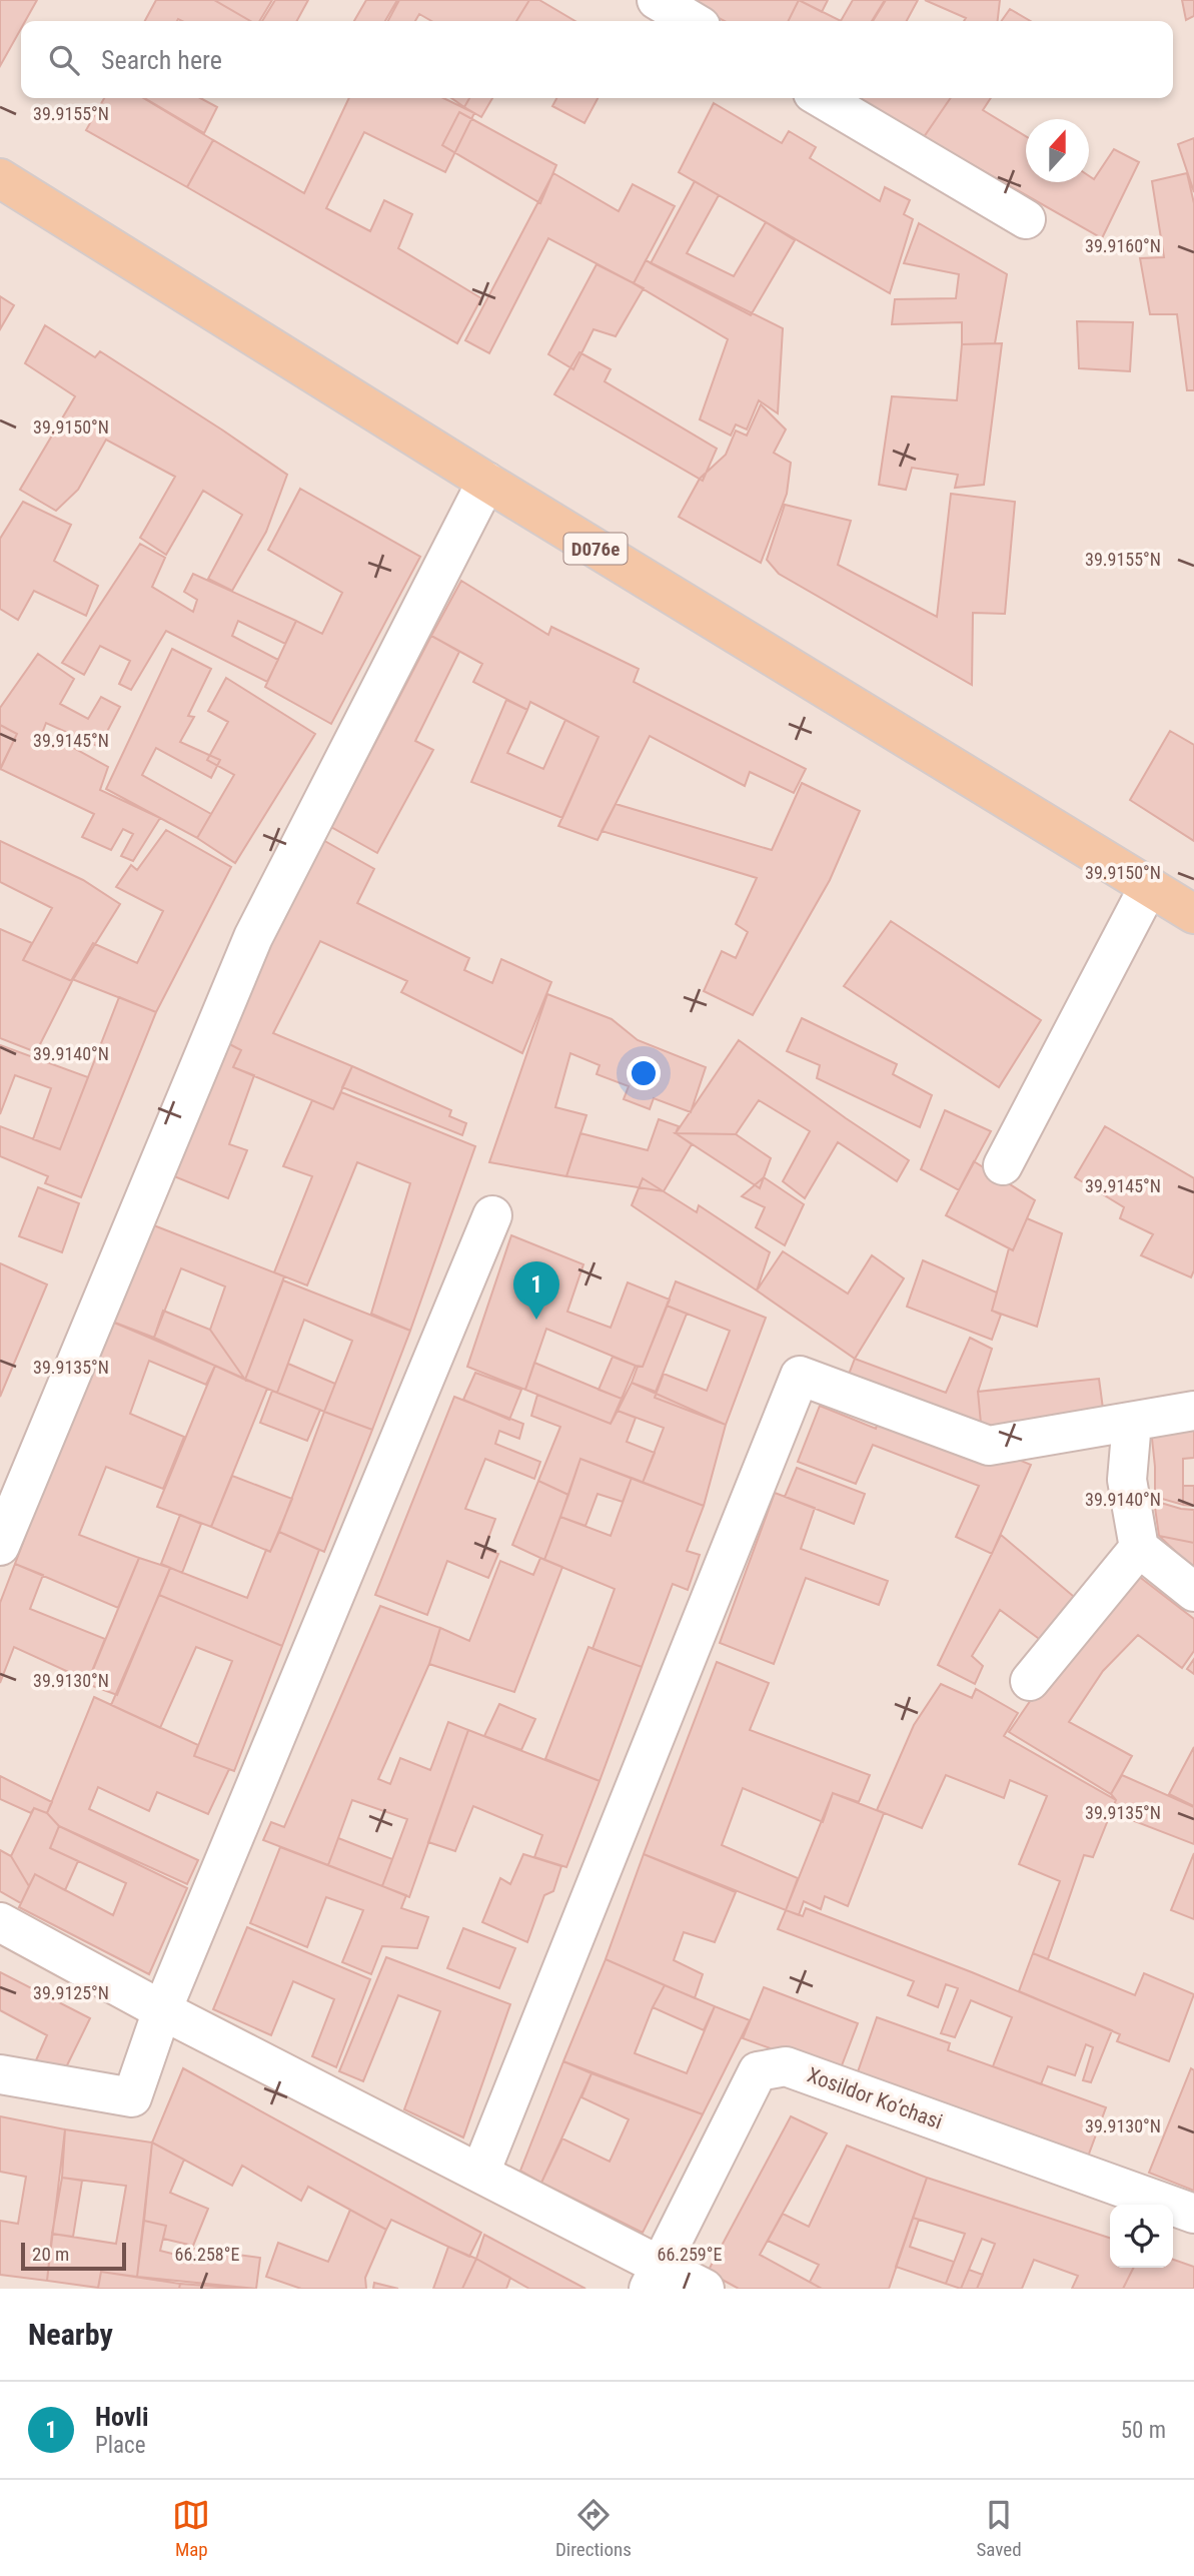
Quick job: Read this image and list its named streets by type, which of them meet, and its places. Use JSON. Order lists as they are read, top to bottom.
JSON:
{
  "streets": {
    "main road": ["D076e"],
    "street": ["Xosildor Ko’chasi"]
  },
  "scale_bar": "20 m",
  "north": "top",
  "page": {
    "search": "Search here",
    "pins": "1",
    "scale": "20 m",
    "heading": "Nearby",
    "list": [
      {
        "mark": "1",
        "name": "Hovli",
        "note": "Place",
        "value": "50 m"
      }
    ],
    "nav": ["Map", "Directions", "Saved"]
  },
  "coordinates": [
    "39.9155°N",
    "39.9160°N",
    "39.9150°N",
    "39.9145°N",
    "39.9140°N",
    "39.9135°N",
    "39.9130°N",
    "39.9125°N",
    "66.258°E",
    "66.259°E"
  ]
}
